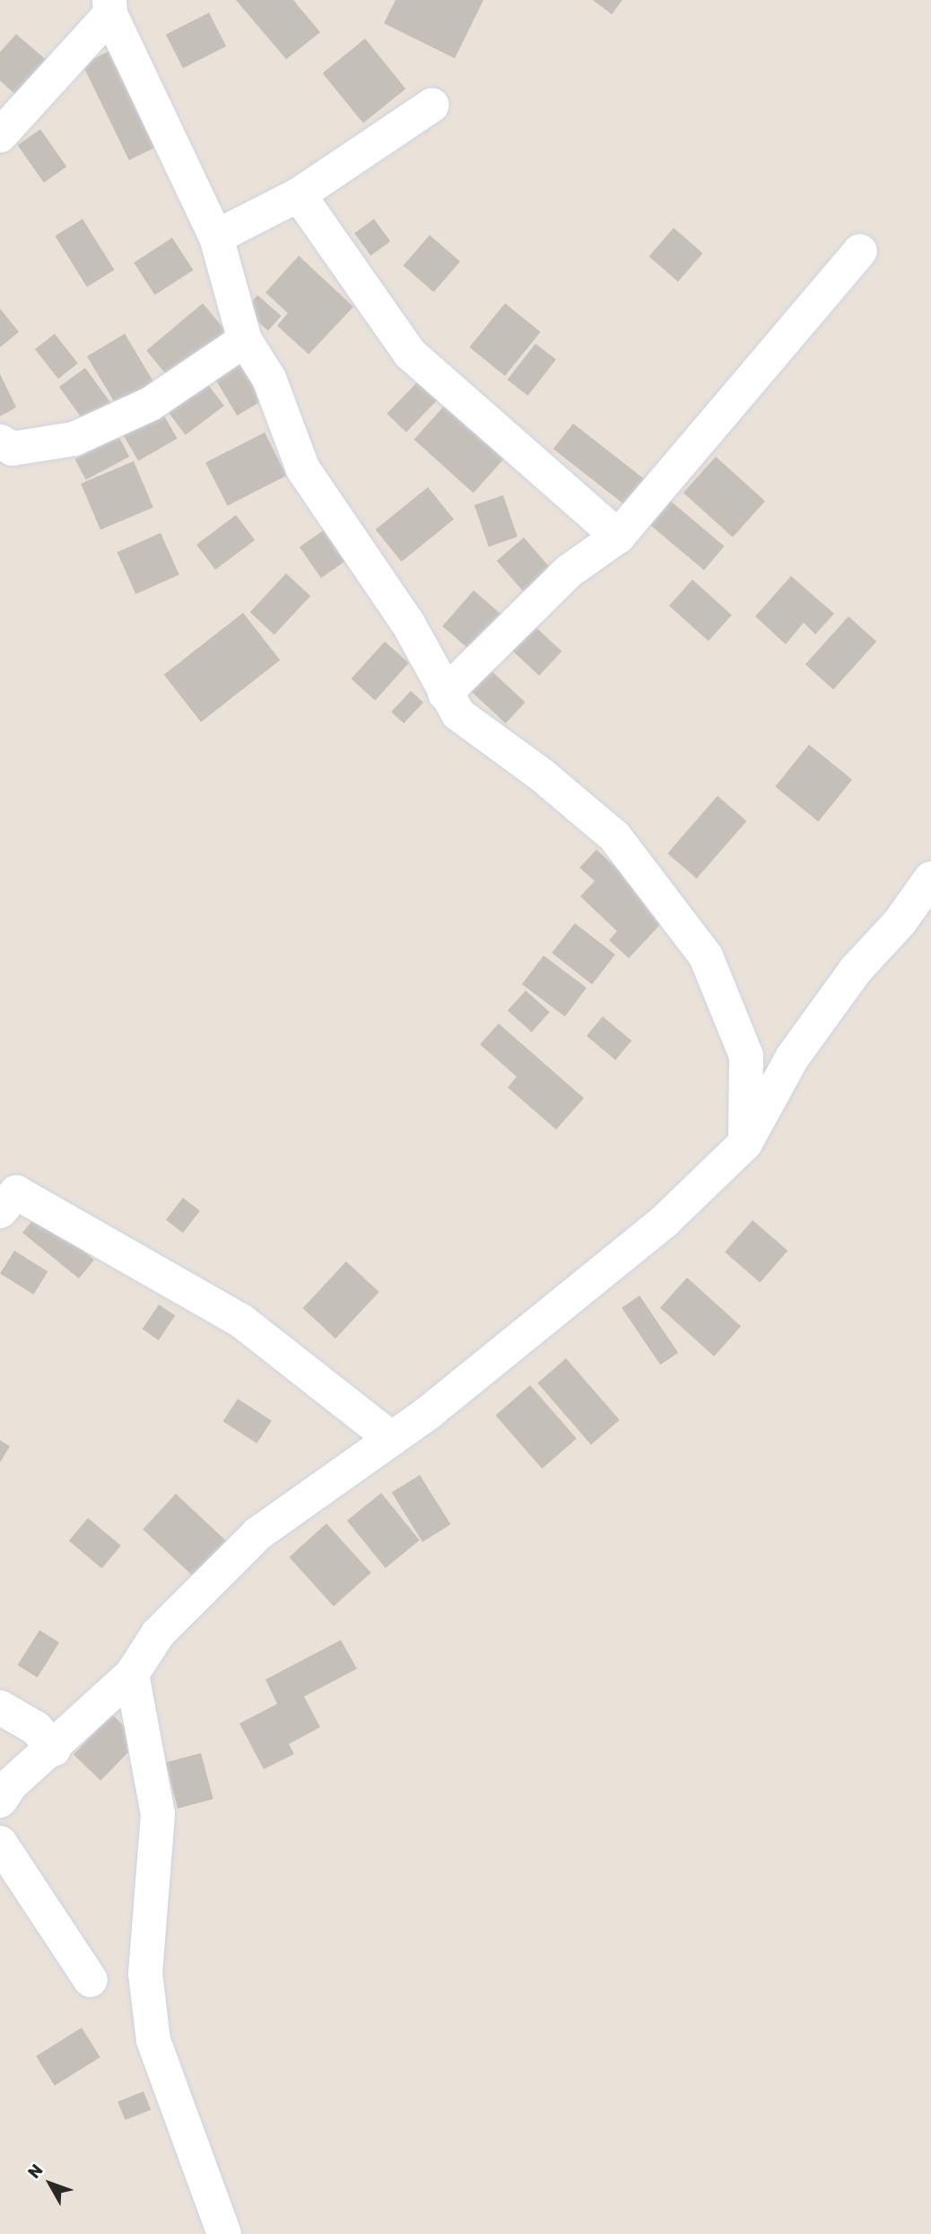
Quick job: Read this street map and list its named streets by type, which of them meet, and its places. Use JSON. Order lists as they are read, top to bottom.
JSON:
{
  "north": "top left"
}
